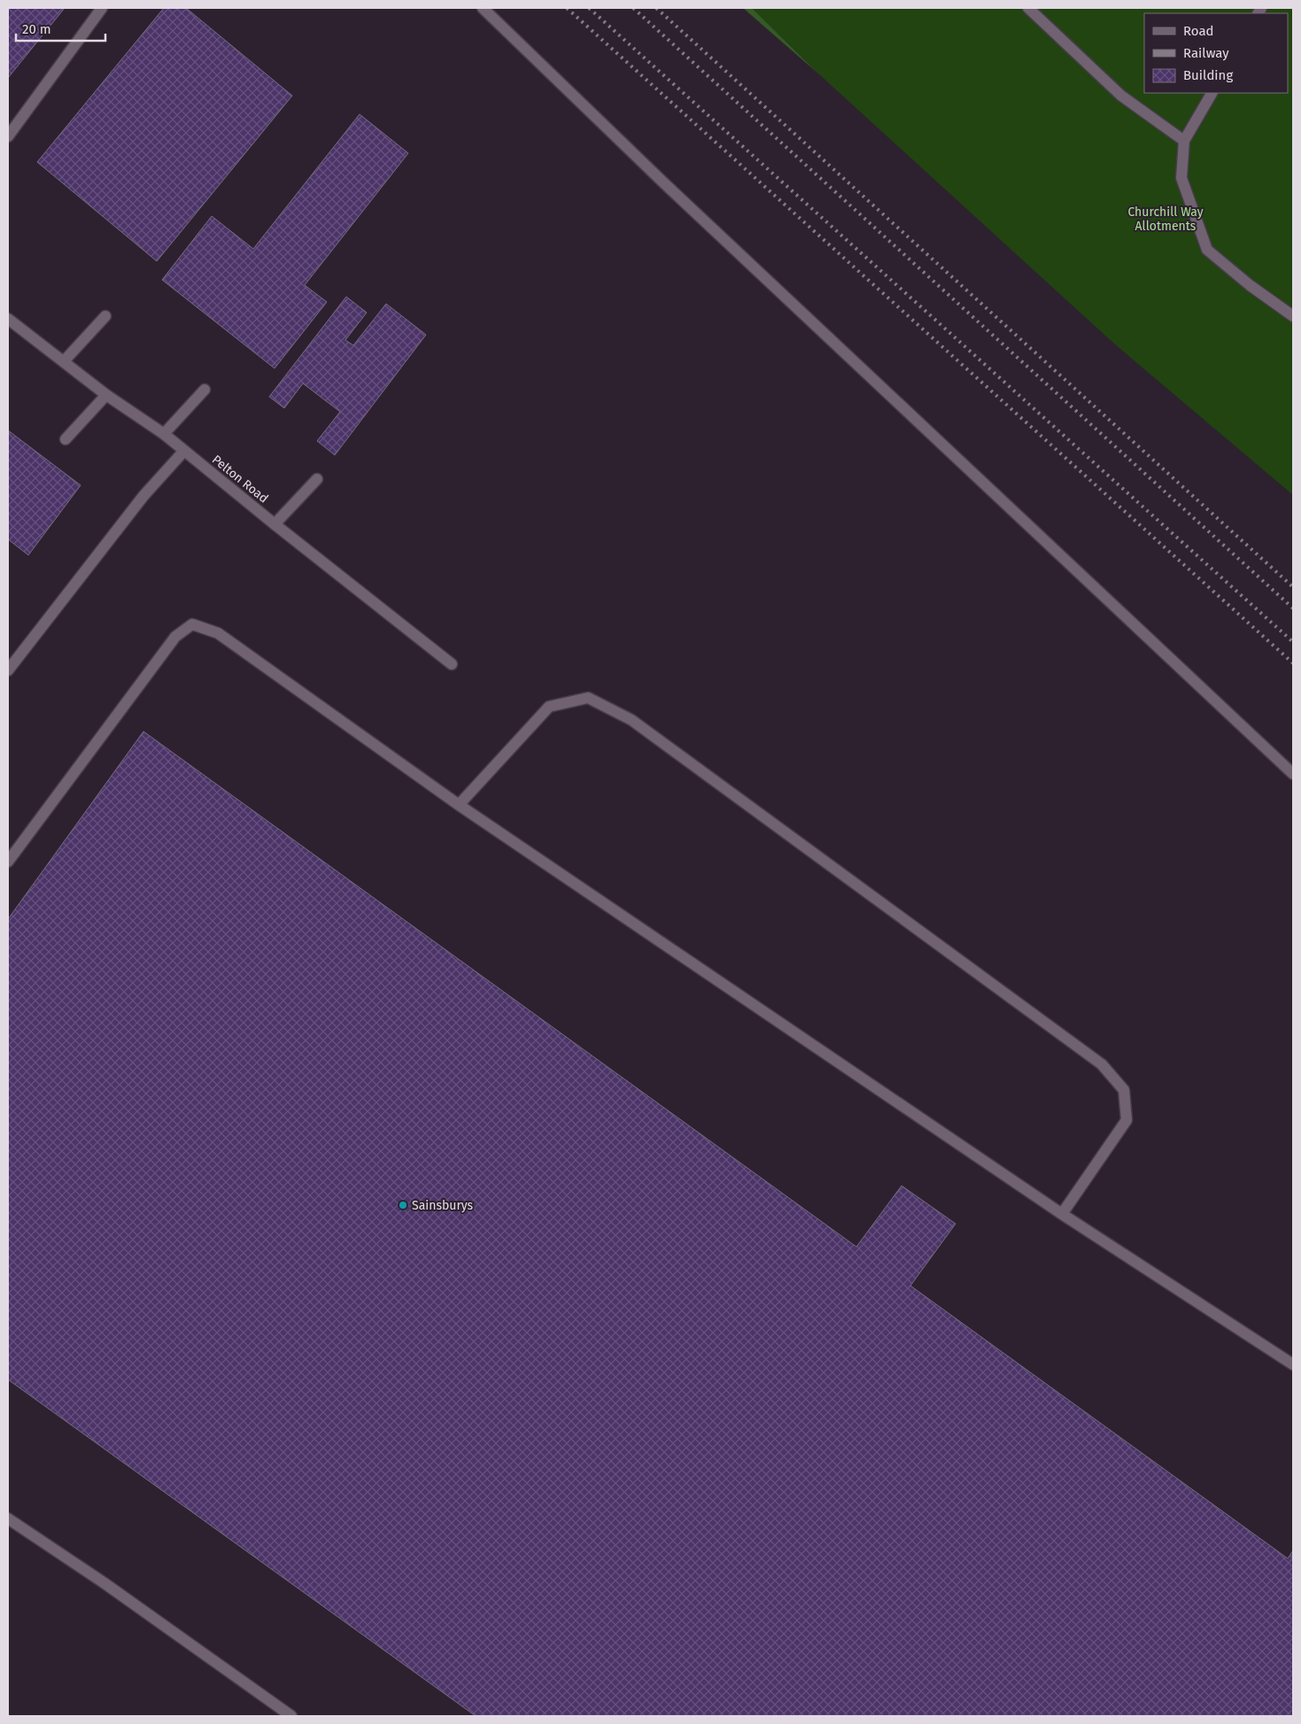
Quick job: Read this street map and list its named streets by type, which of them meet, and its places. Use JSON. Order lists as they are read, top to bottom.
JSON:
{
  "streets": {
    "street": ["Pelton Road"]
  },
  "parks": ["Churchill Way Allotments"],
  "places": ["Sainsburys"],
  "legend": ["Road", "Railway", "Building"],
  "scale_bar": "20 m"
}
